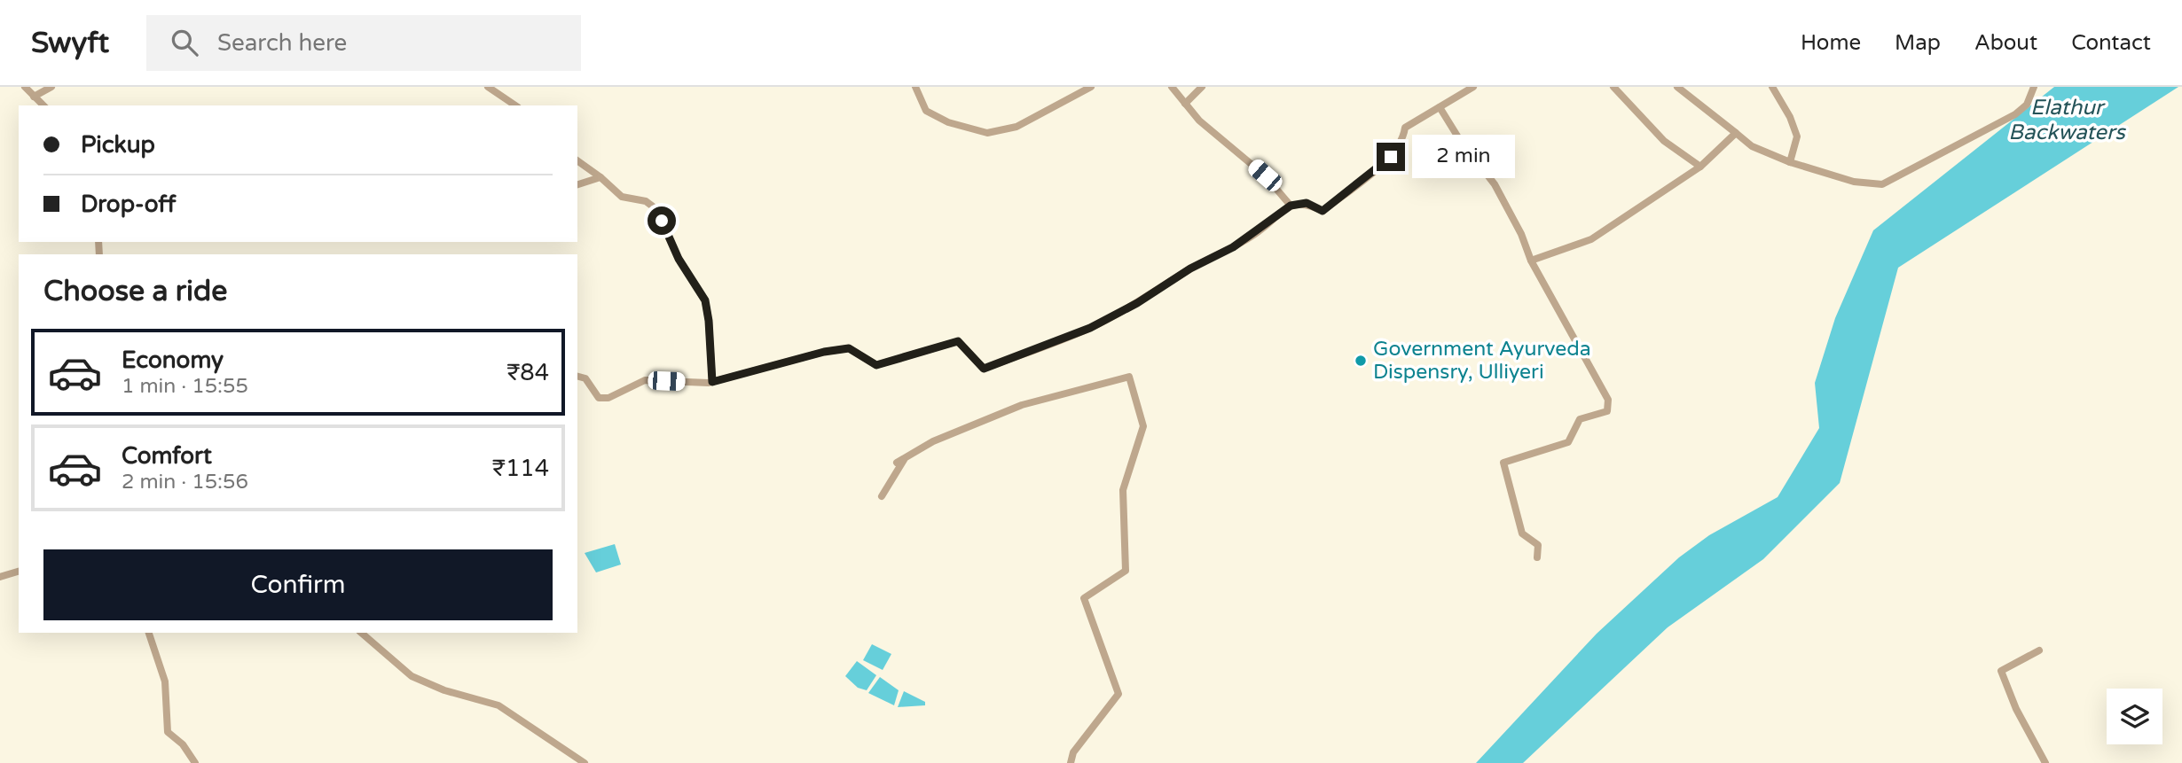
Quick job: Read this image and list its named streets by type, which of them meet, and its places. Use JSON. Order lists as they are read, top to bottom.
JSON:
{
  "water": ["Elathur Backwaters"],
  "places": ["Government Ayurveda Dispensry, Ulliyeri"],
  "page": {
    "header": "Swyft",
    "search": "Search here",
    "nav": [
      "Home",
      "Map",
      "About",
      "Contact"
    ],
    "banner": ["Pickup", "Drop-off"],
    "bubble": "2 min",
    "heading": "Choose a ride",
    "list": [
      {
        "name": "Economy",
        "note": "1 min · 15:55",
        "value": "₹84"
      },
      {
        "name": "Comfort",
        "note": "2 min · 15:56",
        "value": "₹114"
      }
    ],
    "buttons": "Confirm"
  }
}
